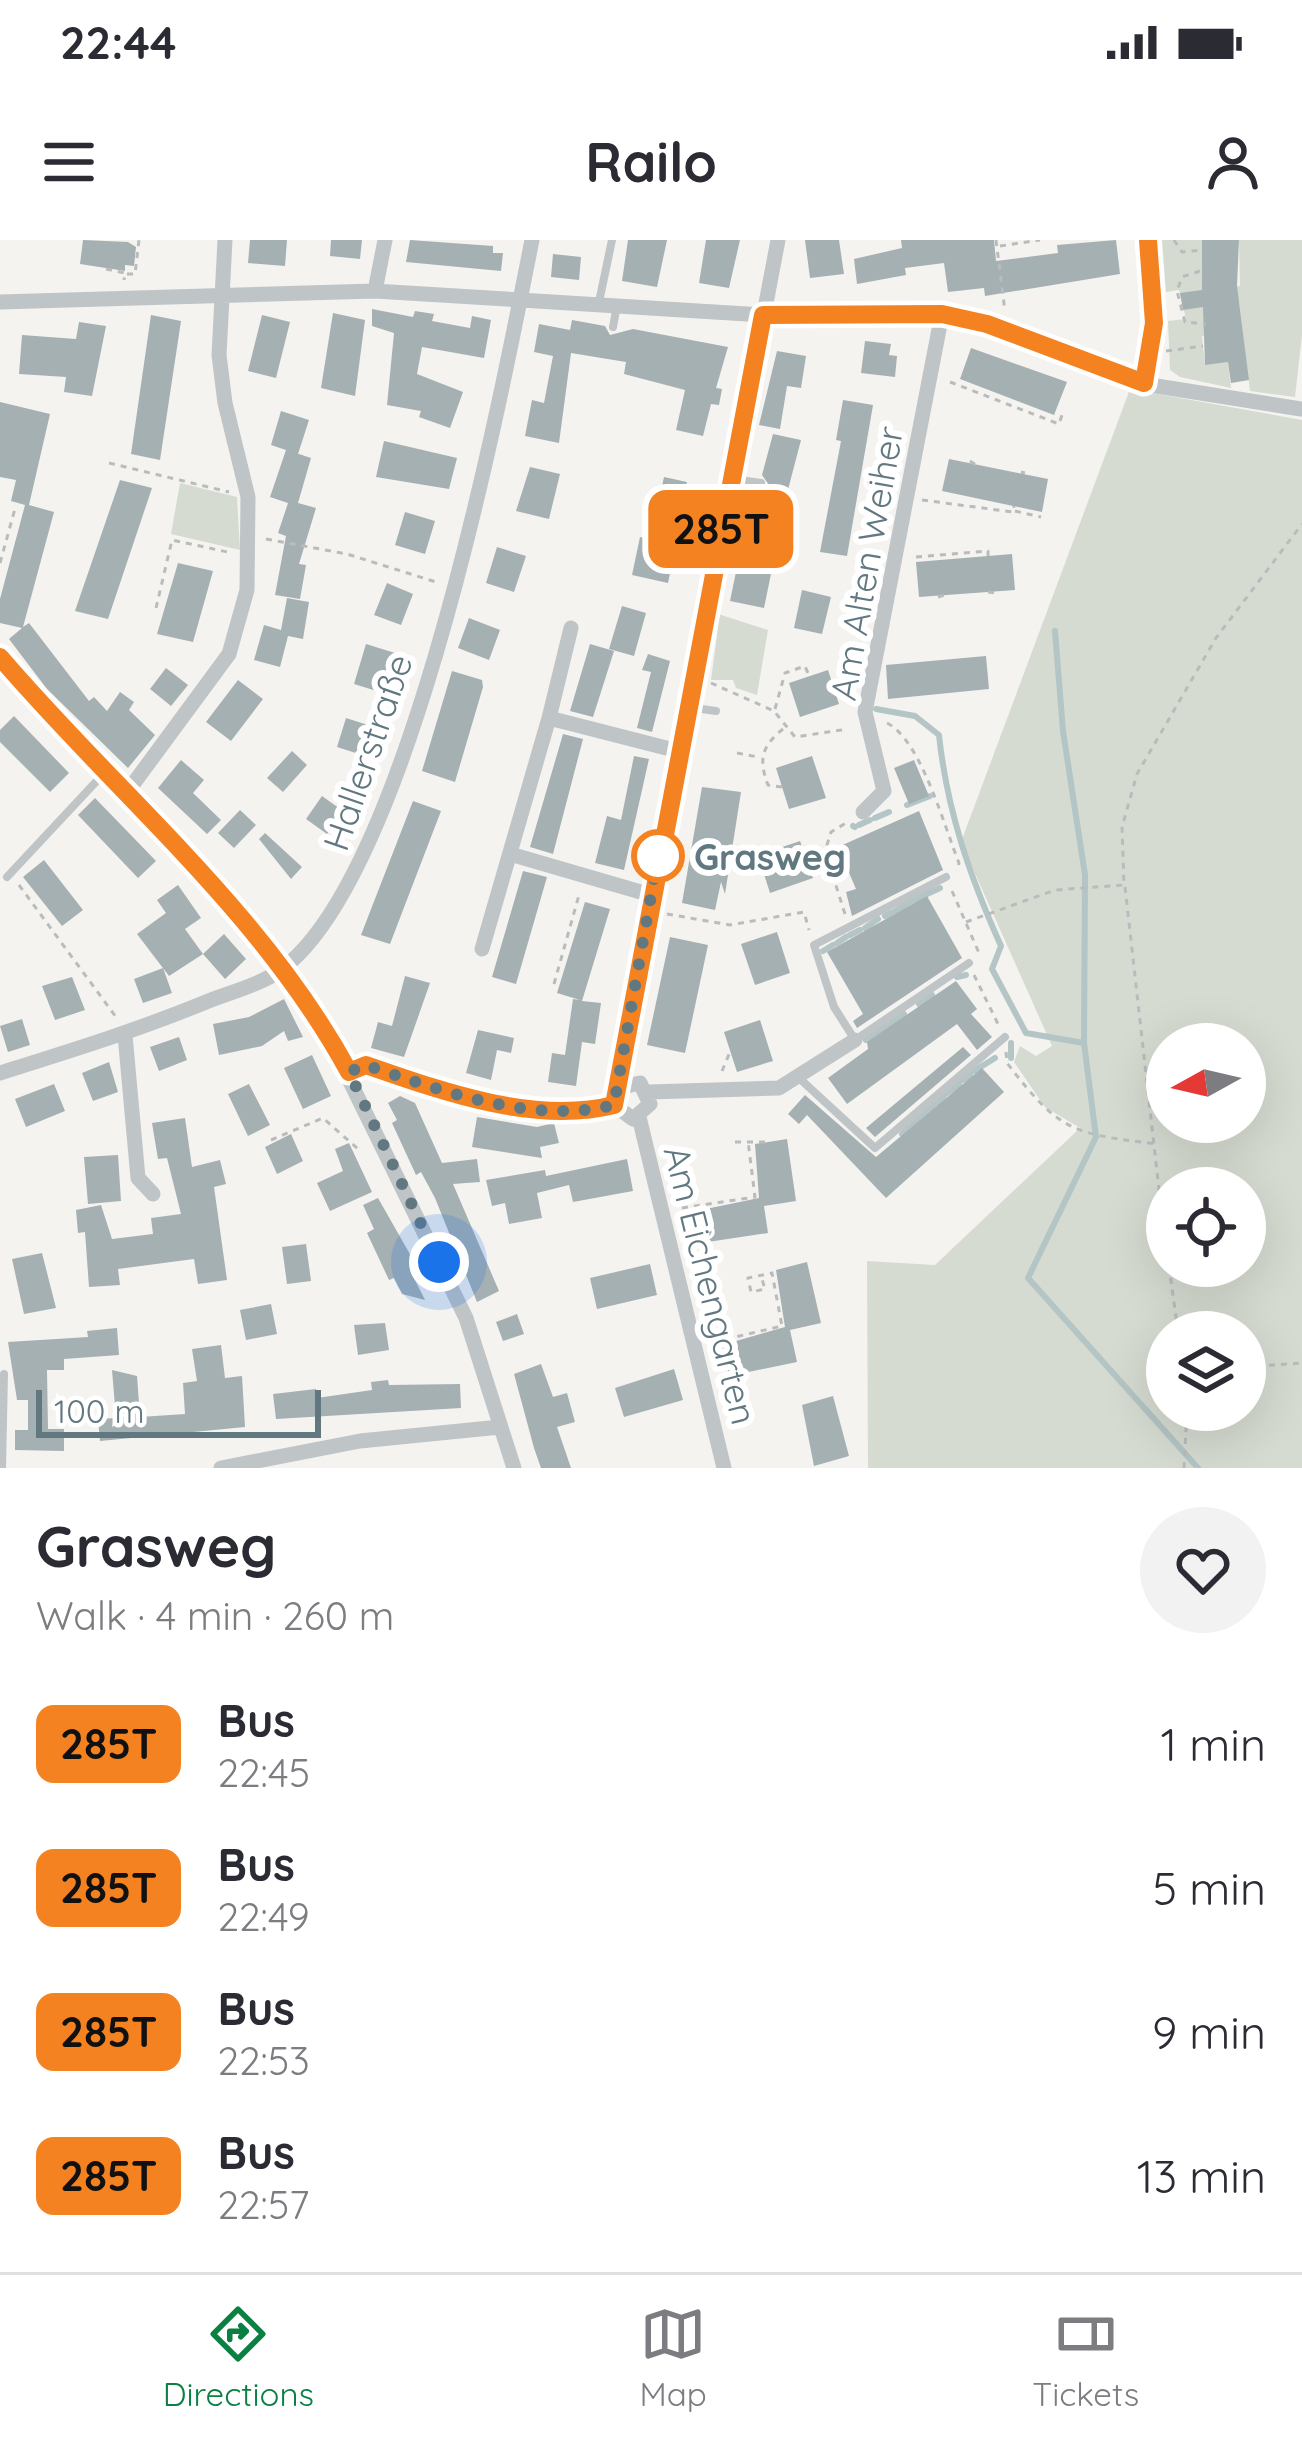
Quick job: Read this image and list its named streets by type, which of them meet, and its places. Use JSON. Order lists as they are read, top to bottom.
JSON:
{
  "streets": {
    "street": ["Am Alten Weiher", "Hallerstraße", "Am Eichengarten"]
  },
  "places": ["Grasweg"],
  "lines": ["bus line 285T"],
  "scale_bar": "100 m",
  "north": "left",
  "page": {
    "status": "22:44",
    "header": "Railo",
    "on_map": "285T",
    "scale": "100 m",
    "heading": ["Grasweg", "Walk · 4 min · 260 m"],
    "list": [
      {
        "mark": "285T",
        "name": "Bus",
        "note": "22:45",
        "value": "1 min"
      },
      {
        "mark": "285T",
        "name": "Bus",
        "note": "22:49",
        "value": "5 min"
      },
      {
        "mark": "285T",
        "name": "Bus",
        "note": "22:53",
        "value": "9 min"
      },
      {
        "mark": "285T",
        "name": "Bus",
        "note": "22:57",
        "value": "13 min"
      }
    ],
    "tabs": ["Directions", "Map", "Tickets"]
  }
}
